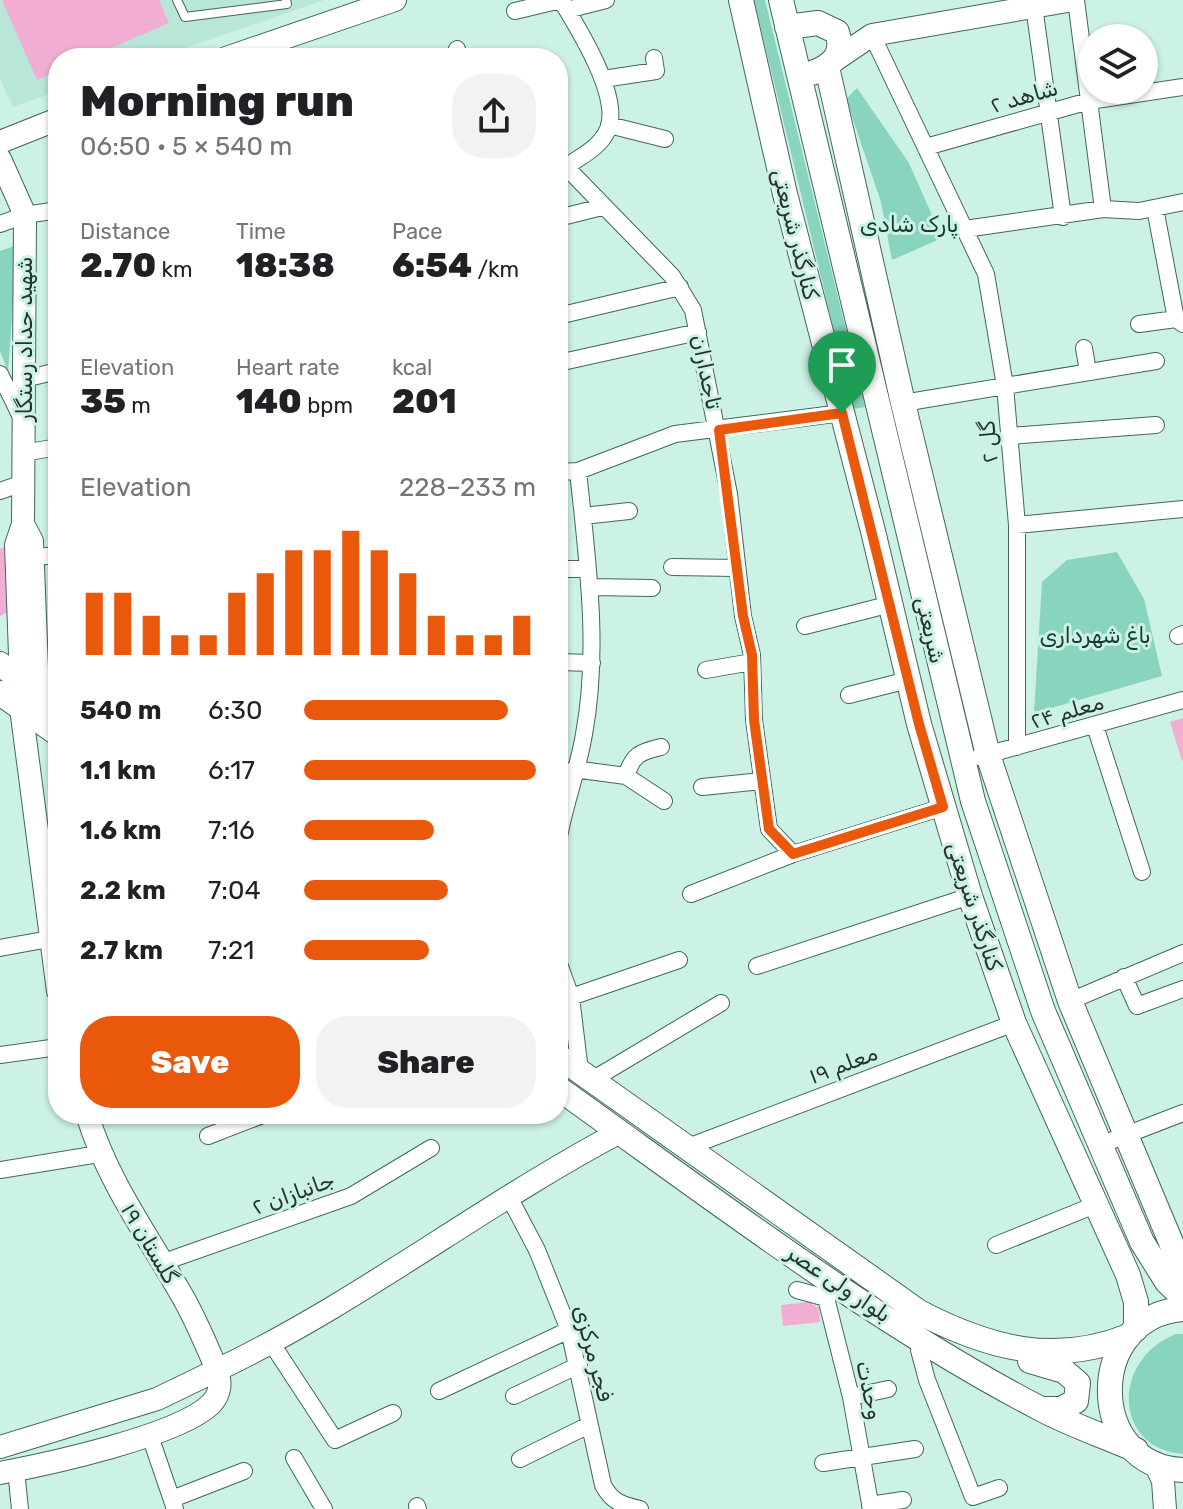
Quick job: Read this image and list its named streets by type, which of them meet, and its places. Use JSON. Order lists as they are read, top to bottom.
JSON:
{
  "streets": {
    "main road": [
      "کنارگذر شریعتی",
      "شهید حداد رستگار",
      "شریعتی",
      "گلستان ۱۹",
      "بلوار ولی عصر"
    ],
    "street": [
      "شاهد ۲",
      "تاجداران",
      "گل ۲",
      "معلم ۲۴",
      "معلم ۱۹",
      "جانبازان ۲",
      "فجر مرکزی",
      "وحدت"
    ]
  },
  "crossings": [
    ["شاهد ۲", "گل ۲"],
    ["کنارگذر شریعتی", "معلم ۱۹"],
    ["کنارگذر شریعتی", "بلوار ولی عصر"],
    ["گل ۲", "معلم ۲۴"],
    ["شریعتی", "معلم ۲۴"],
    ["معلم ۱۹", "بلوار ولی عصر"],
    ["جانبازان ۲", "گلستان ۱۹"],
    ["بلوار ولی عصر", "وحدت"]
  ],
  "parks": ["پارک شادی", "باغ شهرداری"],
  "page": {
    "heading": ["Morning run", "06:50 · 5 × 540 m"],
    "stats": [
      ["Distance", "2.70 km"],
      ["Time", "18:38"],
      ["Pace", "6:54 /km"],
      ["Elevation", "35 m"],
      ["Heart rate", "140 bpm"],
      ["kcal", "201"]
    ],
    "chart": ["Elevation", "228–233 m"],
    "list": [
      {
        "name": "540 m",
        "note": "6:30"
      },
      {
        "name": "1.1 km",
        "note": "6:17"
      },
      {
        "name": "1.6 km",
        "note": "7:16"
      },
      {
        "name": "2.2 km",
        "note": "7:04"
      },
      {
        "name": "2.7 km",
        "note": "7:21"
      }
    ],
    "buttons": ["Save", "Share"]
  }
}
